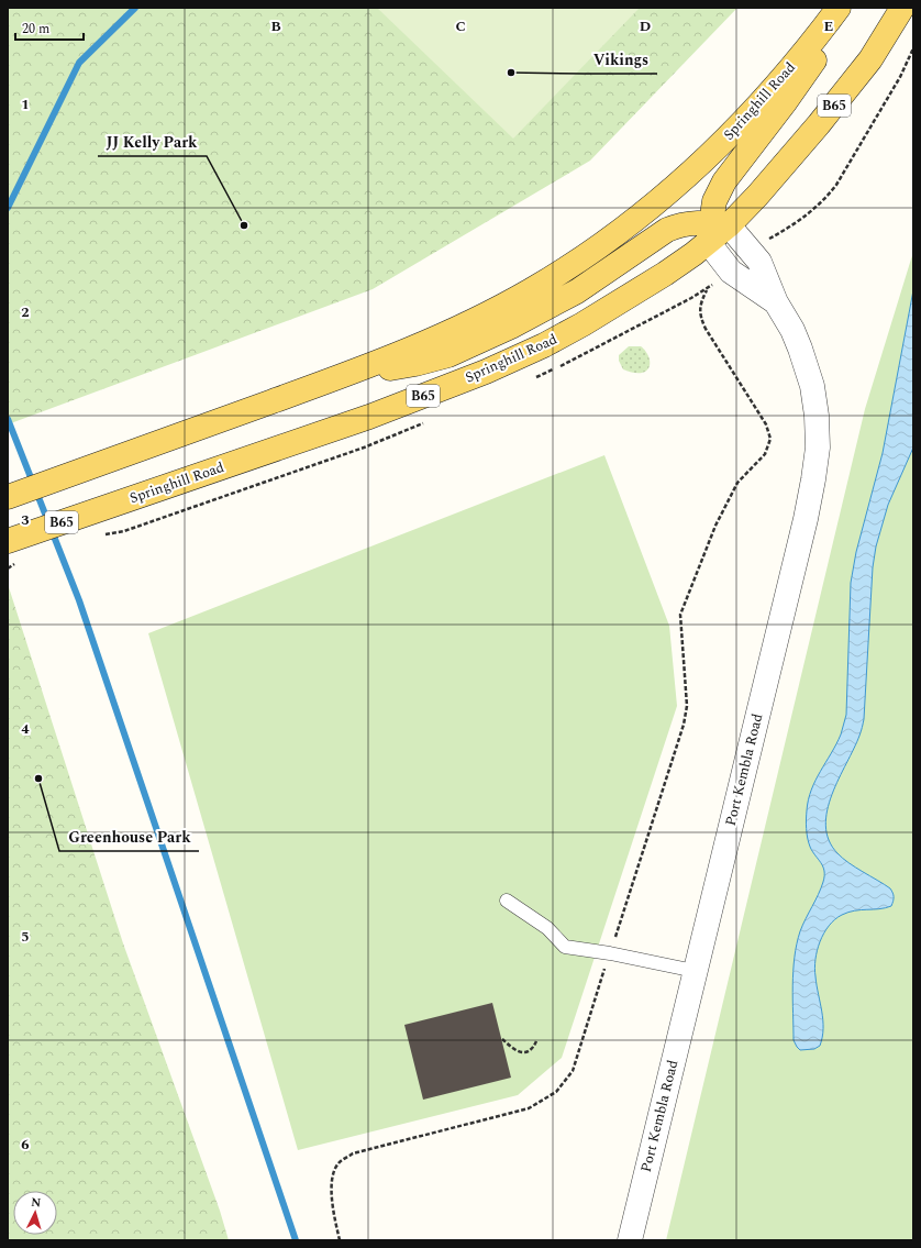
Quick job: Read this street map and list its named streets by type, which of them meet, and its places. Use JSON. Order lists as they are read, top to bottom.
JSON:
{
  "streets": {
    "main road": ["Springhill Road", "B65"],
    "street": ["Port Kembla Road"]
  },
  "crossings": [
    ["Springhill Road", "Port Kembla Road"]
  ],
  "places": ["Vikings", "JJ Kelly Park", "Greenhouse Park"],
  "scale_bar": "20 m",
  "north": "top",
  "grid": {
    "columns": [
      "B",
      "C",
      "D",
      "E"
    ],
    "rows": [
      "1",
      "2",
      "3",
      "4",
      "5",
      "6"
    ]
  }
}
